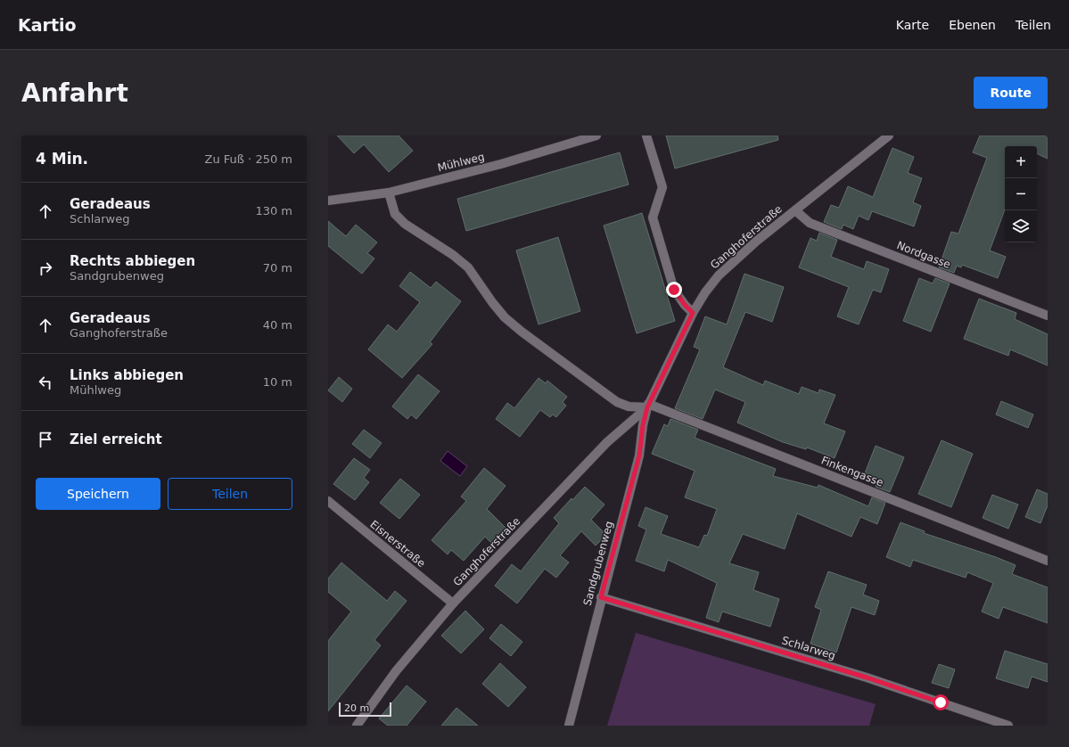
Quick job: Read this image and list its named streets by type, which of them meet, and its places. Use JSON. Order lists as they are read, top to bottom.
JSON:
{
  "streets": {
    "street": [
      "Mühlweg",
      "Ganghoferstraße",
      "Nordgasse",
      "Finkengasse",
      "Eisnerstraße",
      "Sandgrubenweg",
      "Schlarweg"
    ]
  },
  "crossings": [
    ["Ganghoferstraße", "Nordgasse"],
    ["Ganghoferstraße", "Finkengasse"],
    ["Ganghoferstraße", "Eisnerstraße"],
    ["Ganghoferstraße", "Sandgrubenweg"],
    ["Finkengasse", "Sandgrubenweg"],
    ["Sandgrubenweg", "Schlarweg"]
  ],
  "scale_bar": "20 m",
  "page": {
    "header": "Kartio",
    "nav": ["Karte", "Ebenen", "Teilen"],
    "buttons": [
      "Route",
      ["Speichern", "Teilen"]
    ],
    "title": "Anfahrt",
    "heading": ["4 Min.", "Zu Fuß · 250 m"],
    "map_buttons": ["+", "−"],
    "list": [
      ["Geradeaus", "Schlarweg", "130 m"],
      ["Rechts abbiegen", "Sandgrubenweg", "70 m"],
      ["Geradeaus", "Ganghoferstraße", "40 m"],
      ["Links abbiegen", "Mühlweg", "10 m"],
      "Ziel erreicht"
    ],
    "scale": "20 m"
  }
}
